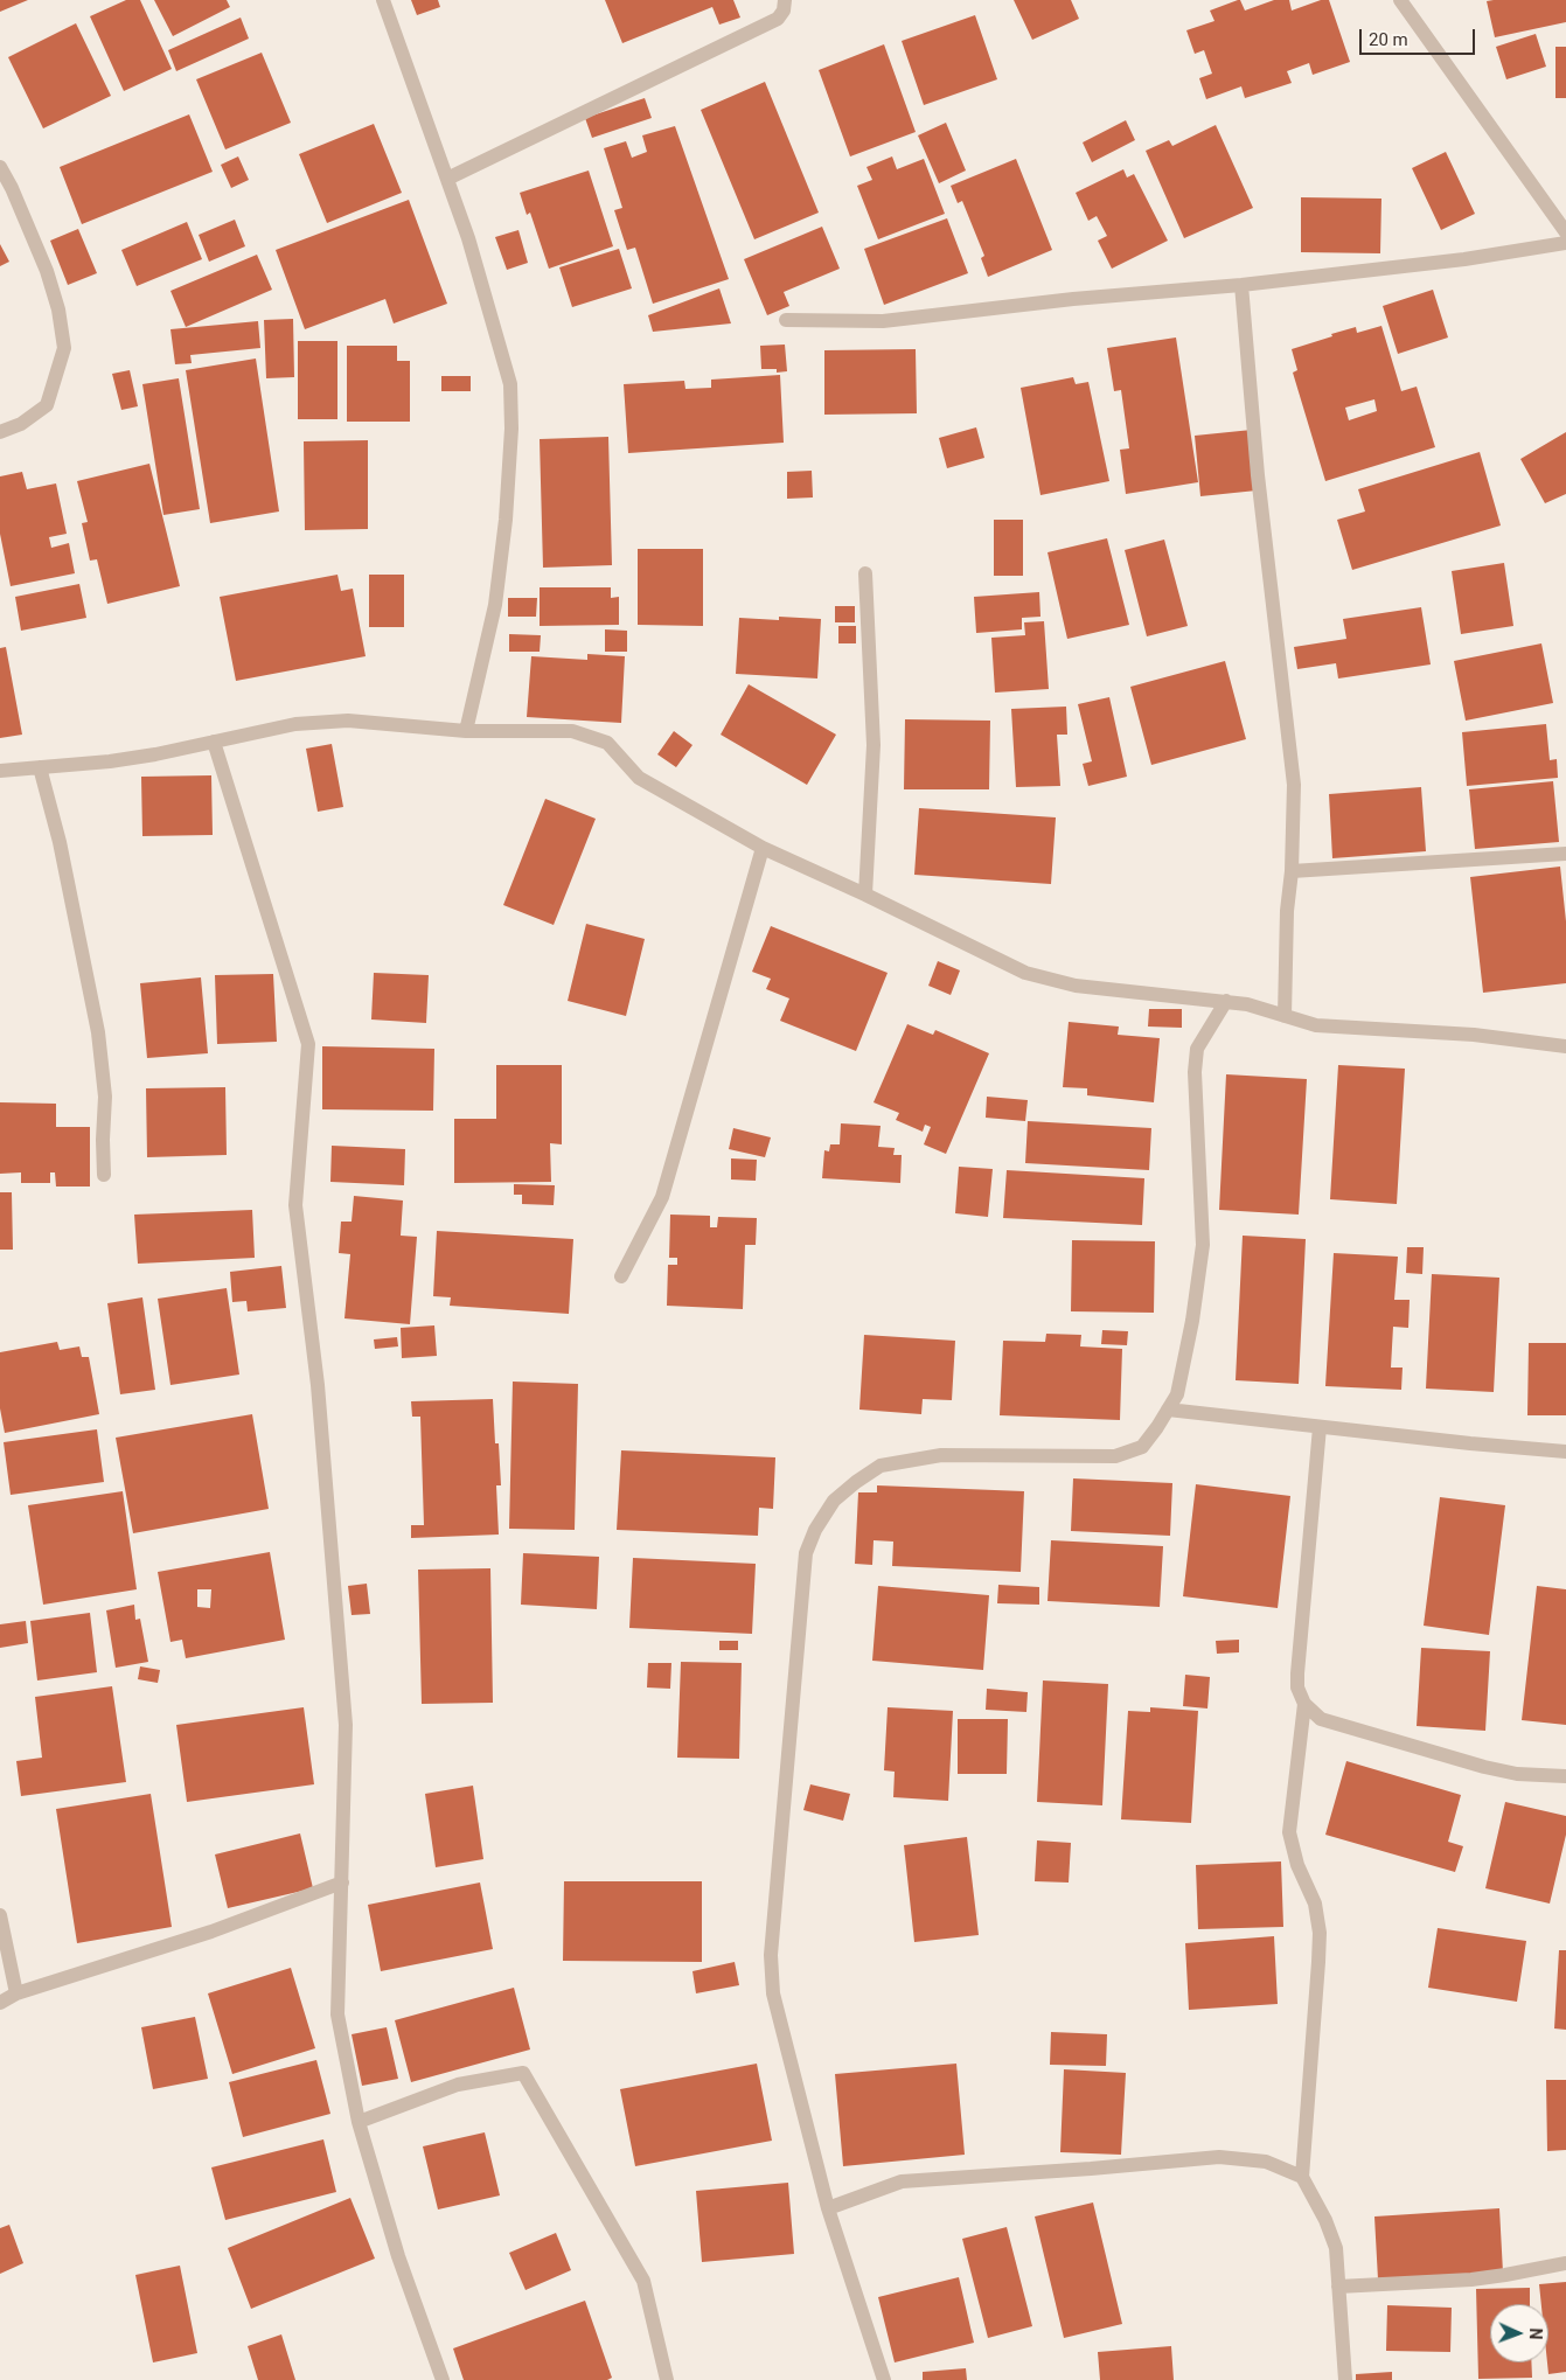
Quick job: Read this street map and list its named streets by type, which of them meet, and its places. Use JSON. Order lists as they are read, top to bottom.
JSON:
{
  "scale_bar": "20 m",
  "north": "right"
}
